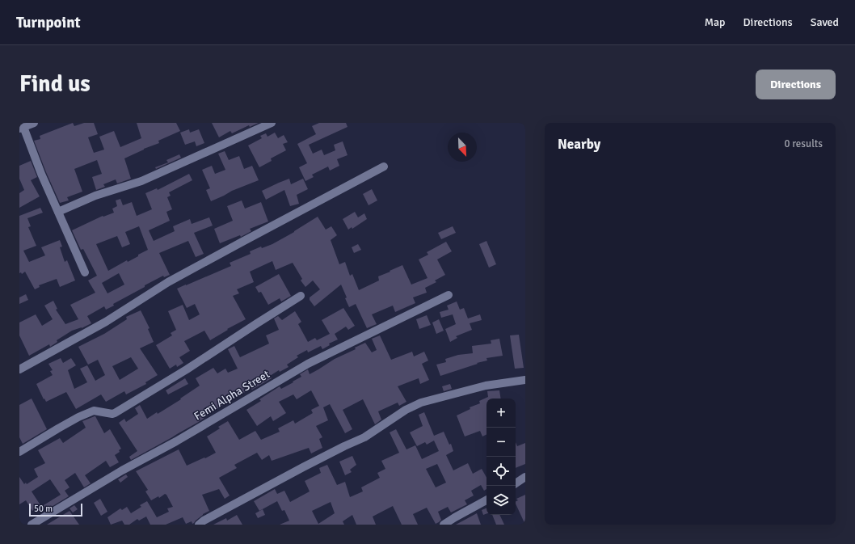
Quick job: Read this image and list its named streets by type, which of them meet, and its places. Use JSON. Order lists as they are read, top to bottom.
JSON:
{
  "streets": {
    "street": ["Femi Alpha Street"]
  },
  "scale_bar": "50 m",
  "north": "bottom right",
  "page": {
    "header": "Turnpoint",
    "nav": ["Map", "Directions", "Saved"],
    "buttons": "Directions",
    "title": "Find us",
    "heading": ["Nearby", "0 results"],
    "map_buttons": ["+", "−"],
    "scale": "50 m"
  }
}
